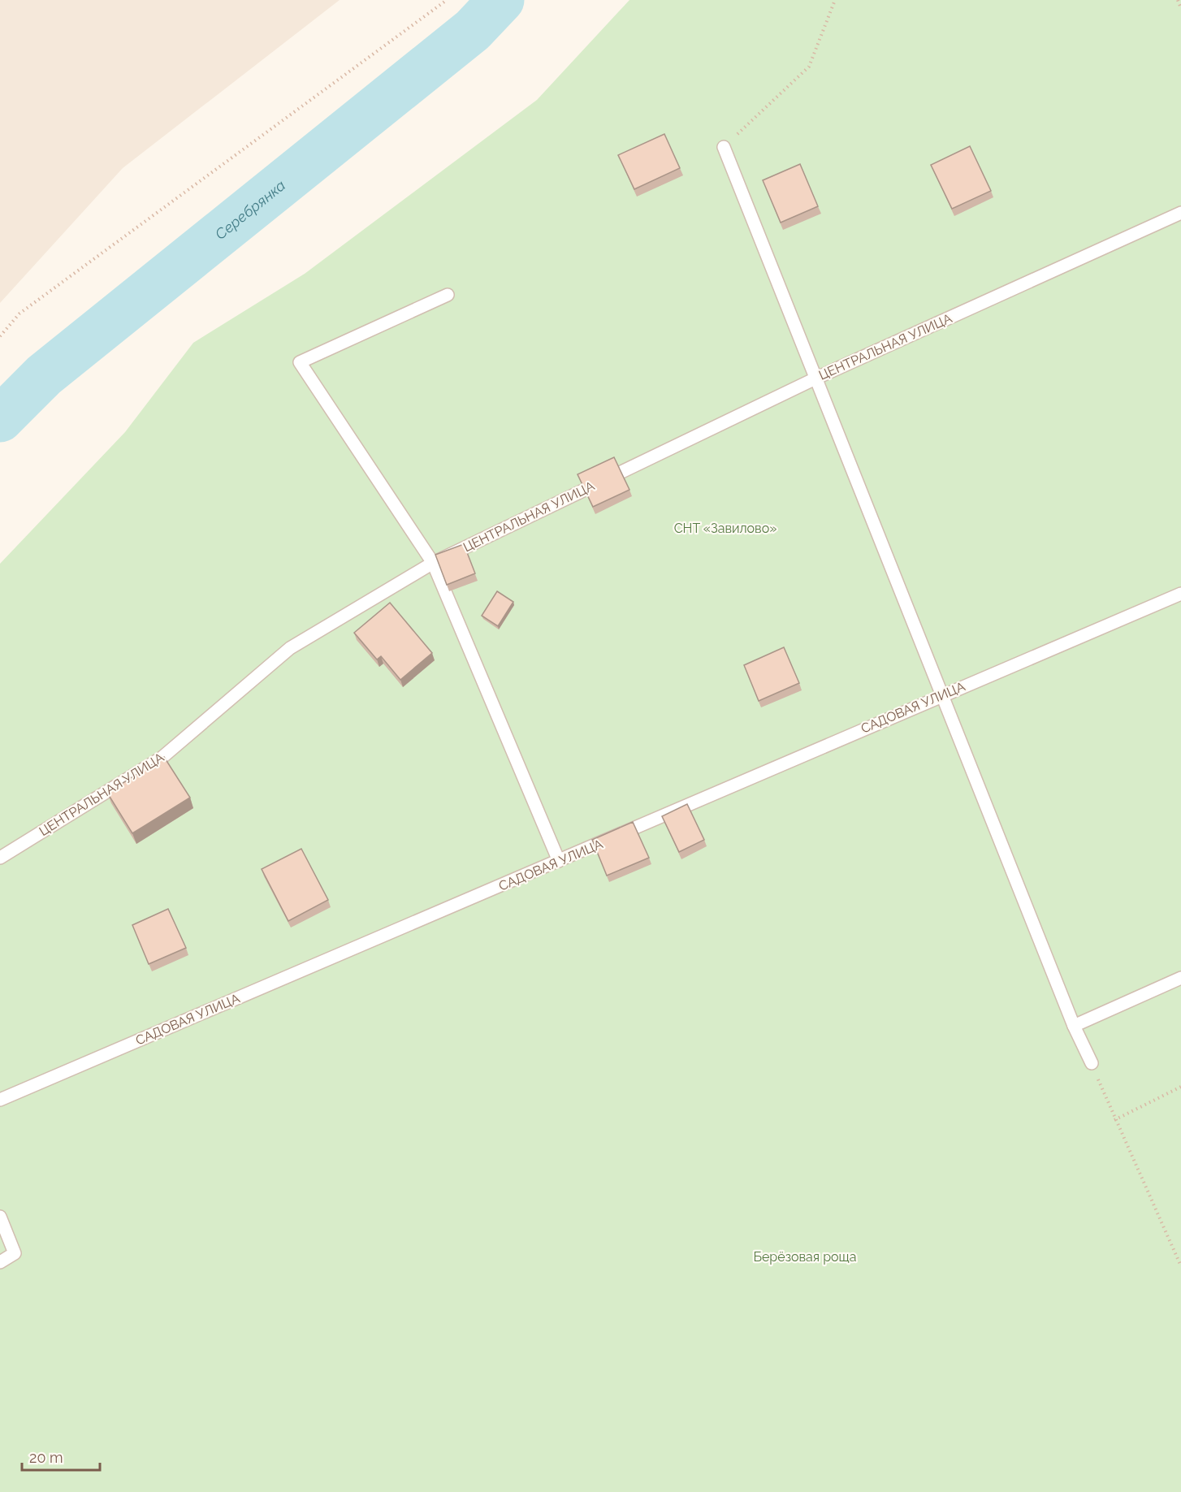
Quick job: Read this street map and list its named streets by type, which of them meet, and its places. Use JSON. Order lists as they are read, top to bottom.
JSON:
{
  "streets": {
    "lane": ["ЦЕНТРАЛЬНАЯ УЛИЦА", "САДОВАЯ УЛИЦА"]
  },
  "water": ["Серебрянка"],
  "parks": ["СНТ «Завилово»", "Берёзовая роща"],
  "scale_bar": "20 m"
}
